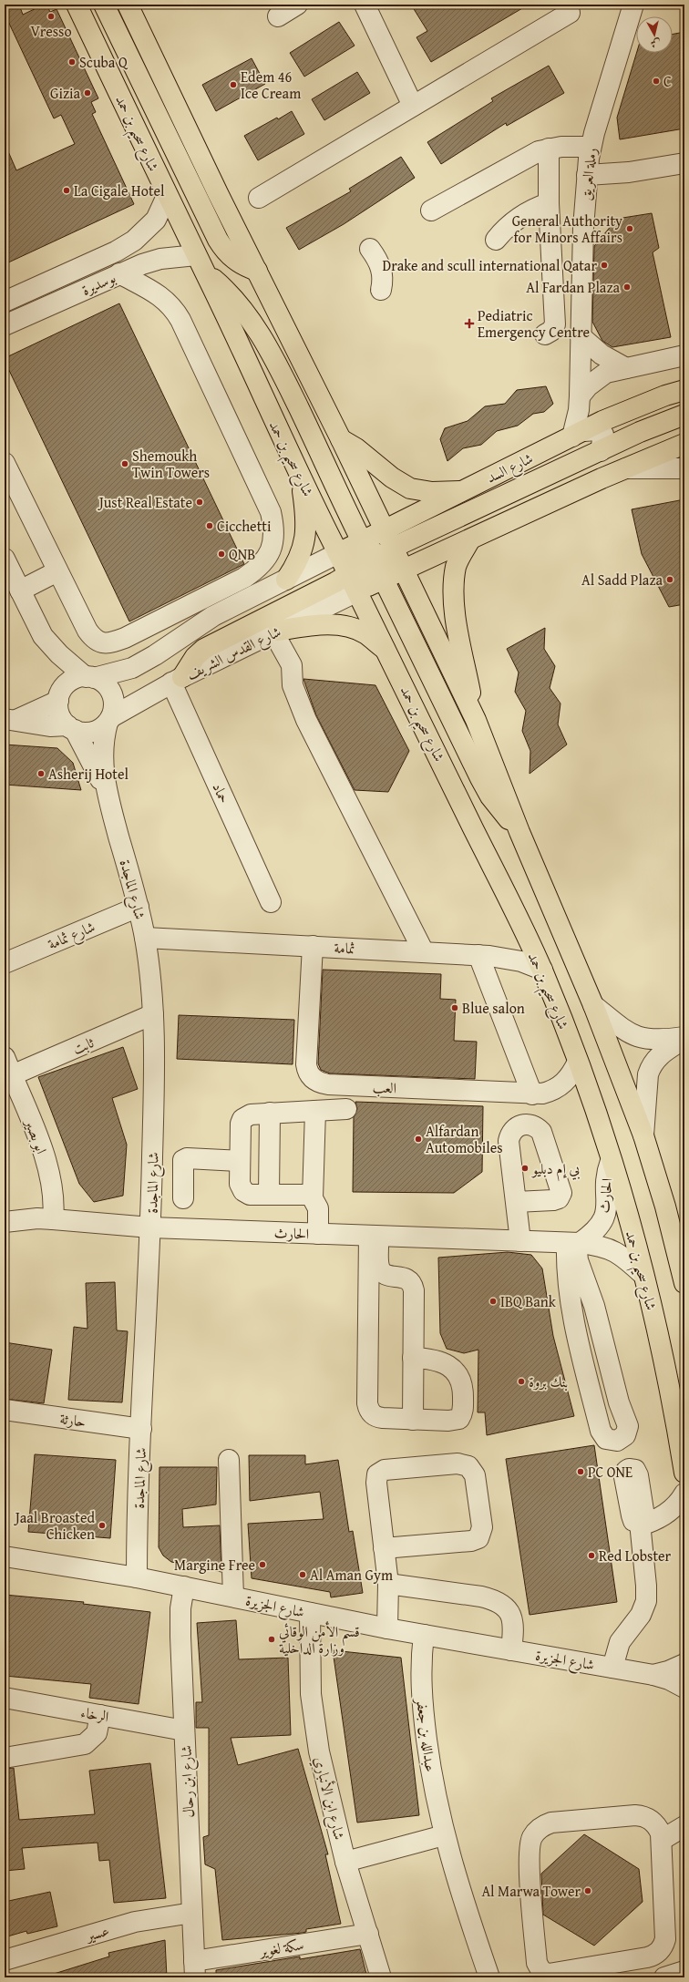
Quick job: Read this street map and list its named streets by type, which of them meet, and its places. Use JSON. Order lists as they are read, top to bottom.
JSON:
{
  "streets": {
    "main road": ["شارع سحيم بن حمد", "شارع السد"],
    "street": [
      "رملة العريق",
      "بوسديرة",
      "شارع القدس الشريف",
      "حماد",
      "شارع الماجدة",
      "شارع ثمامة",
      "ثمامة",
      "ثابت",
      "العب",
      "ابو بصير",
      "الحارث",
      "حارثة",
      "شارع الجزيرة",
      "الرخاء",
      "عبدالله بن جعفر",
      "شارع ابن رحال",
      "شارع ابن الأنباري",
      "عسير",
      "سكة لغوير"
    ]
  },
  "crossings": [
    ["شارع سحيم بن حمد", "بوسديرة"],
    ["شارع سحيم بن حمد", "شارع القدس الشريف"],
    ["شارع سحيم بن حمد", "ثمامة"],
    ["شارع سحيم بن حمد", "العب"],
    ["شارع سحيم بن حمد", "الحارث"],
    ["رملة العريق", "شارع السد"],
    ["شارع القدس الشريف", "حماد"],
    ["شارع القدس الشريف", "شارع الماجدة"],
    ["شارع الماجدة", "شارع ثمامة"],
    ["شارع الماجدة", "ثمامة"],
    ["شارع الماجدة", "ثابت"],
    ["شارع الماجدة", "الحارث"],
    ["شارع الماجدة", "حارثة"],
    ["شارع الماجدة", "شارع الجزيرة"],
    ["ثمامة", "العب"],
    ["ثابت", "ابو بصير"],
    ["ابو بصير", "الحارث"],
    ["شارع الجزيرة", "عبدالله بن جعفر"],
    ["شارع الجزيرة", "شارع ابن رحال"],
    ["شارع الجزيرة", "شارع ابن الأنباري"],
    ["الرخاء", "شارع ابن رحال"],
    ["شارع ابن رحال", "عسير"],
    ["شارع ابن رحال", "سكة لغوير"],
    ["شارع ابن الأنباري", "سكة لغوير"]
  ],
  "places": {
    "other": [
      "Vresso",
      "Scuba Q",
      "C",
      "Edem 46 Ice Cream",
      "Gizia",
      "La Cigale Hotel",
      "General Authority for Minors Affairs",
      "Drake and scull international Qatar",
      "Al Fardan Plaza",
      "Shemoukh Twin Towers",
      "Just Real Estate",
      "Cicchetti",
      "QNB",
      "Al Sadd Plaza",
      "Asherij Hotel",
      "Blue salon",
      "Alfardan Automobiles",
      "بي إم دبليو",
      "IBQ Bank",
      "بنك بروة",
      "PC ONE",
      "Jaal Broasted Chicken",
      "Red Lobster",
      "Margine Free",
      "Al Aman Gym",
      "قسم الأمن الوقائي وزارة الداخلية",
      "Al Marwa Tower"
    ],
    "health": ["Pediatric Emergency Centre"]
  },
  "north": "bottom"
}
